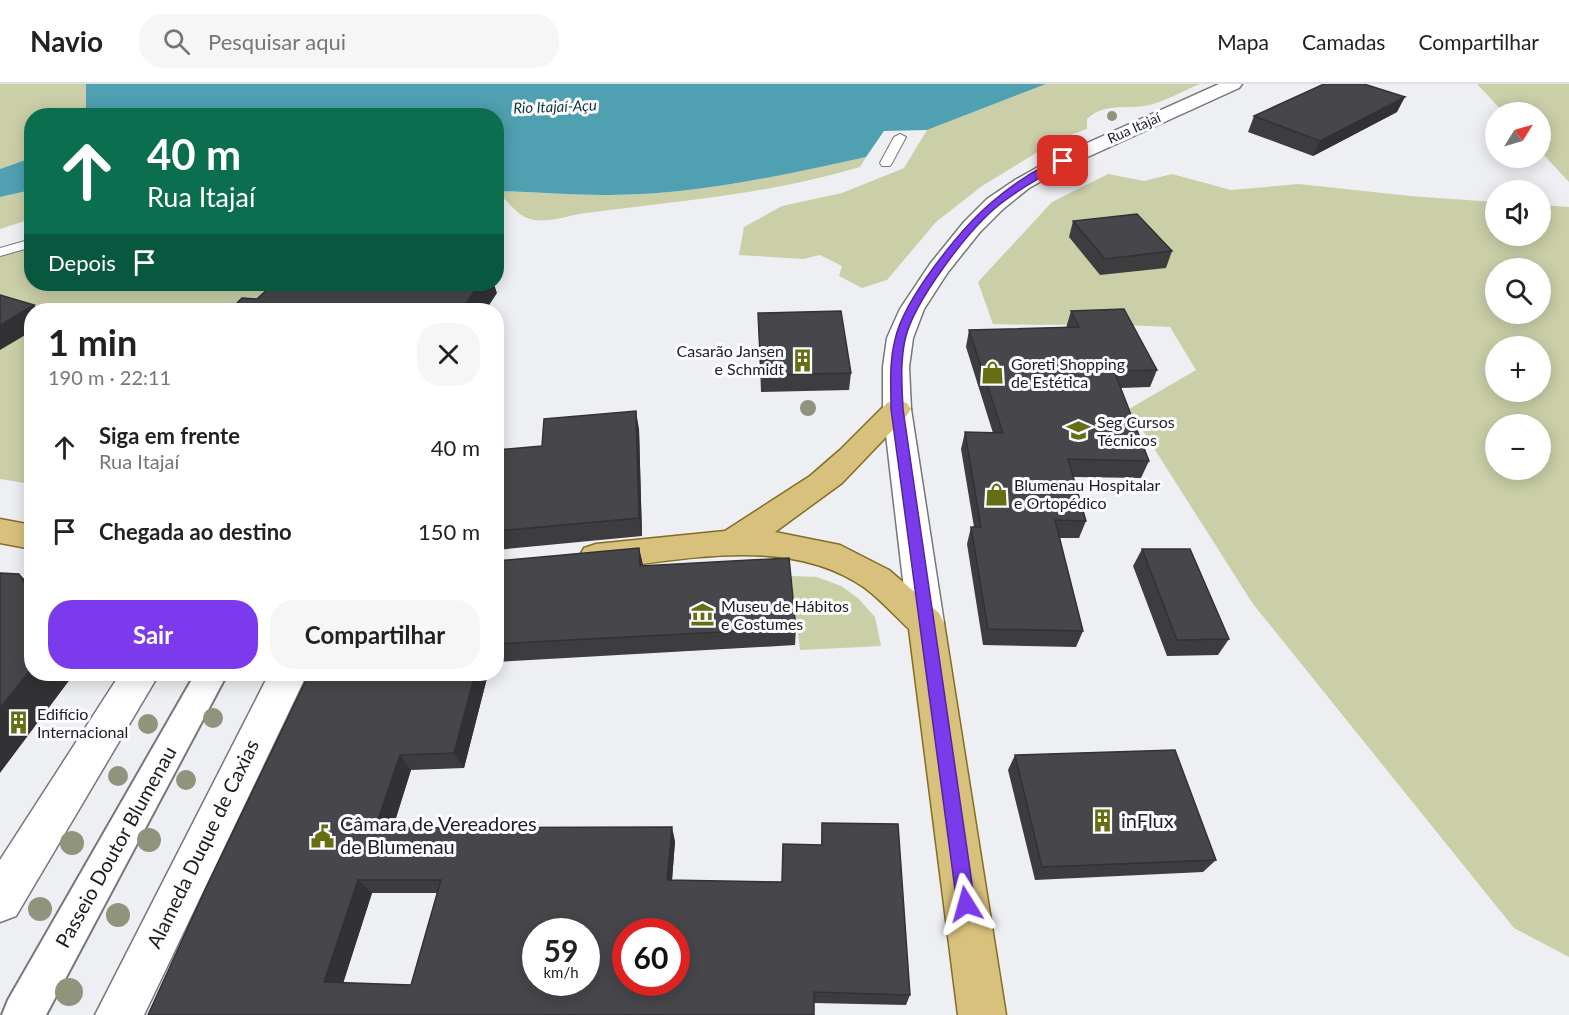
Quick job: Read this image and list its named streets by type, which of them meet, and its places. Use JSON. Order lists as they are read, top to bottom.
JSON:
{
  "streets": {
    "main road": ["Rua Itajaí", "Alameda Duque de Caxias"],
    "street": ["Passeio Doutor Blumenau"]
  },
  "water": ["Rio Itajaí-Açu"],
  "places": {
    "building": ["Casarão Jansen e Schmidt", "Edifício Internacional", "inFlux"],
    "shop": ["Goreti Shopping de Estética", "Blumenau Hospitalar e Ortopédico"],
    "school or university": ["Seg Cursos Técnicos"],
    "museum": ["Museu de Hábitos e Costumes"],
    "public building": ["Câmara de Vereadores de Blumenau"]
  },
  "north": "top right",
  "page": {
    "header": "Navio",
    "search": "Pesquisar aqui",
    "nav": ["Mapa", "Camadas", "Compartilhar"],
    "map_buttons": ["+", "−"],
    "turn": ["40 m", "Rua Itajaí"],
    "then": "Depois",
    "heading": ["1 min", "190 m · 22:11"],
    "list": [
      {
        "name": "Siga em frente",
        "note": "Rua Itajaí",
        "value": "40 m"
      },
      {
        "name": "Chegada ao destino",
        "value": "150 m"
      }
    ],
    "buttons": ["Sair", "Compartilhar"],
    "speed": "59 km/h",
    "limit": "60"
  }
}
